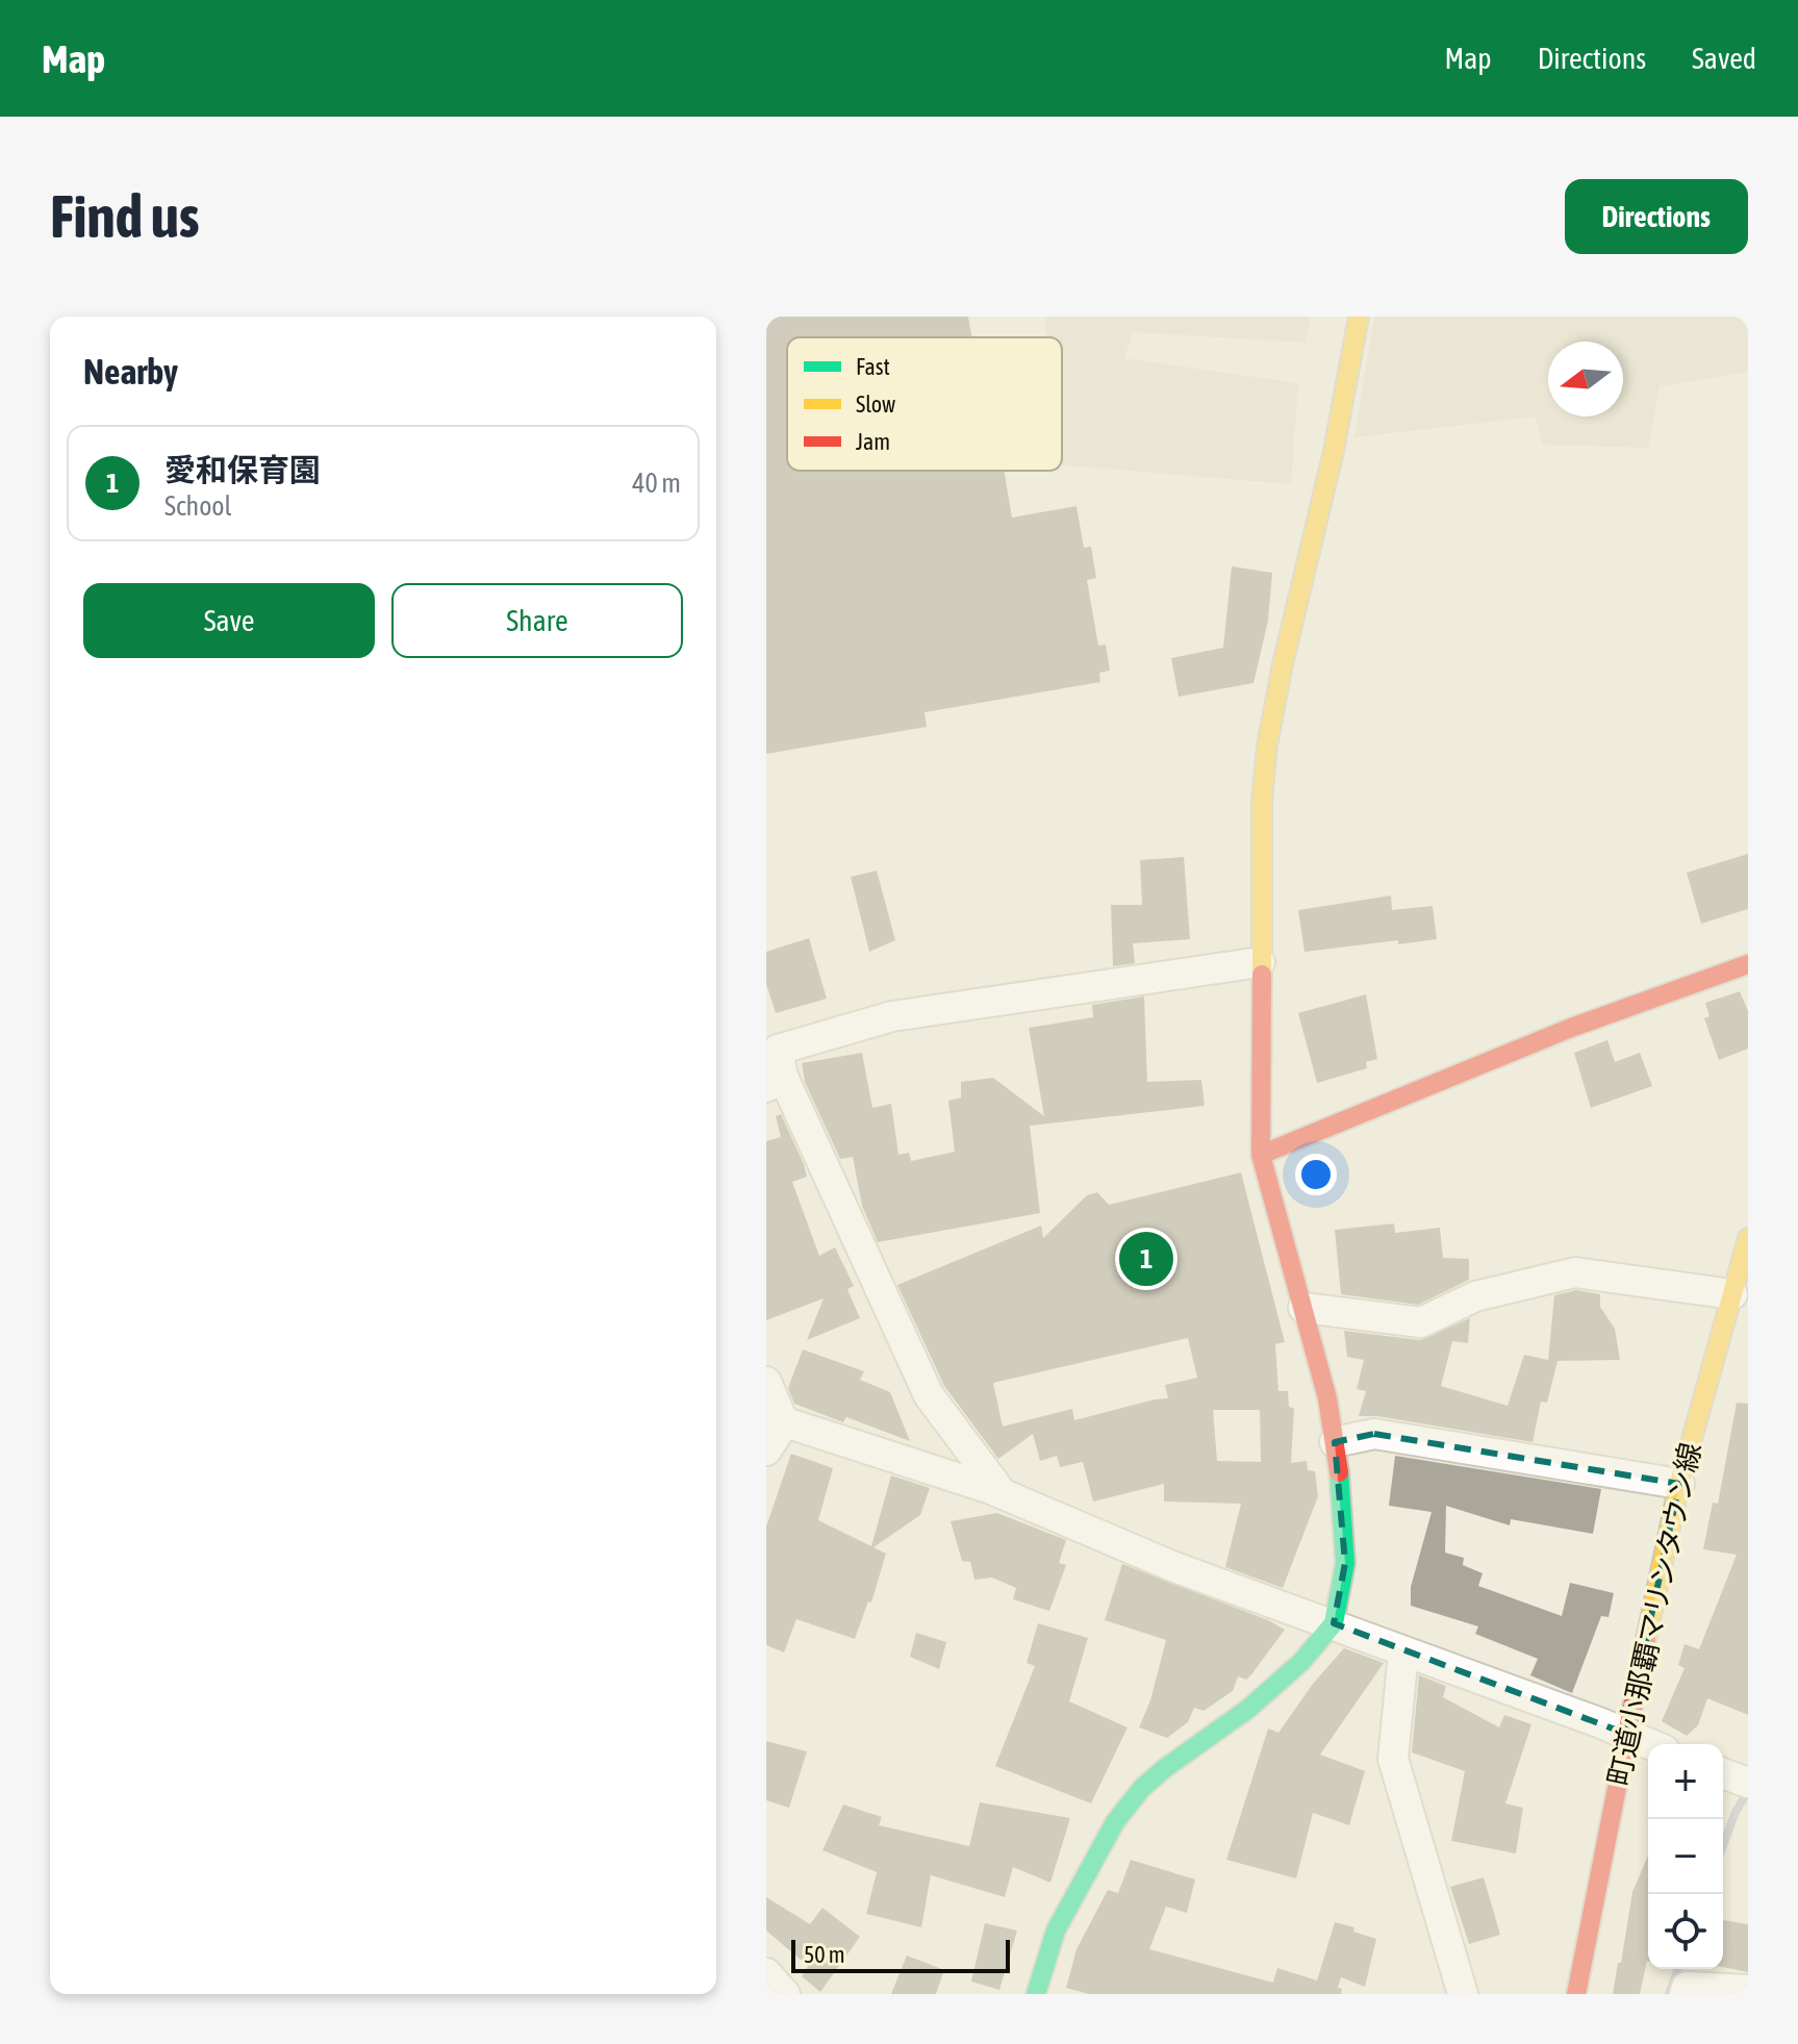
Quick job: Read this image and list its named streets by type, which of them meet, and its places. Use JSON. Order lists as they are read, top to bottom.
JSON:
{
  "streets": {
    "street": ["町道小那覇マリンタウン線"]
  },
  "legend": ["Fast", "Slow", "Jam"],
  "scale_bar": "50 m",
  "north": "left",
  "page": {
    "header": "Map",
    "nav": ["Map", "Directions", "Saved"],
    "buttons": [
      "Directions",
      ["Save", "Share"]
    ],
    "title": "Find us",
    "heading": "Nearby",
    "list": [
      {
        "mark": "1",
        "name": "愛和保育園",
        "note": "School",
        "value": "40 m"
      }
    ],
    "pins": "1",
    "map_buttons": ["+", "−"],
    "scale": "50 m"
  }
}
